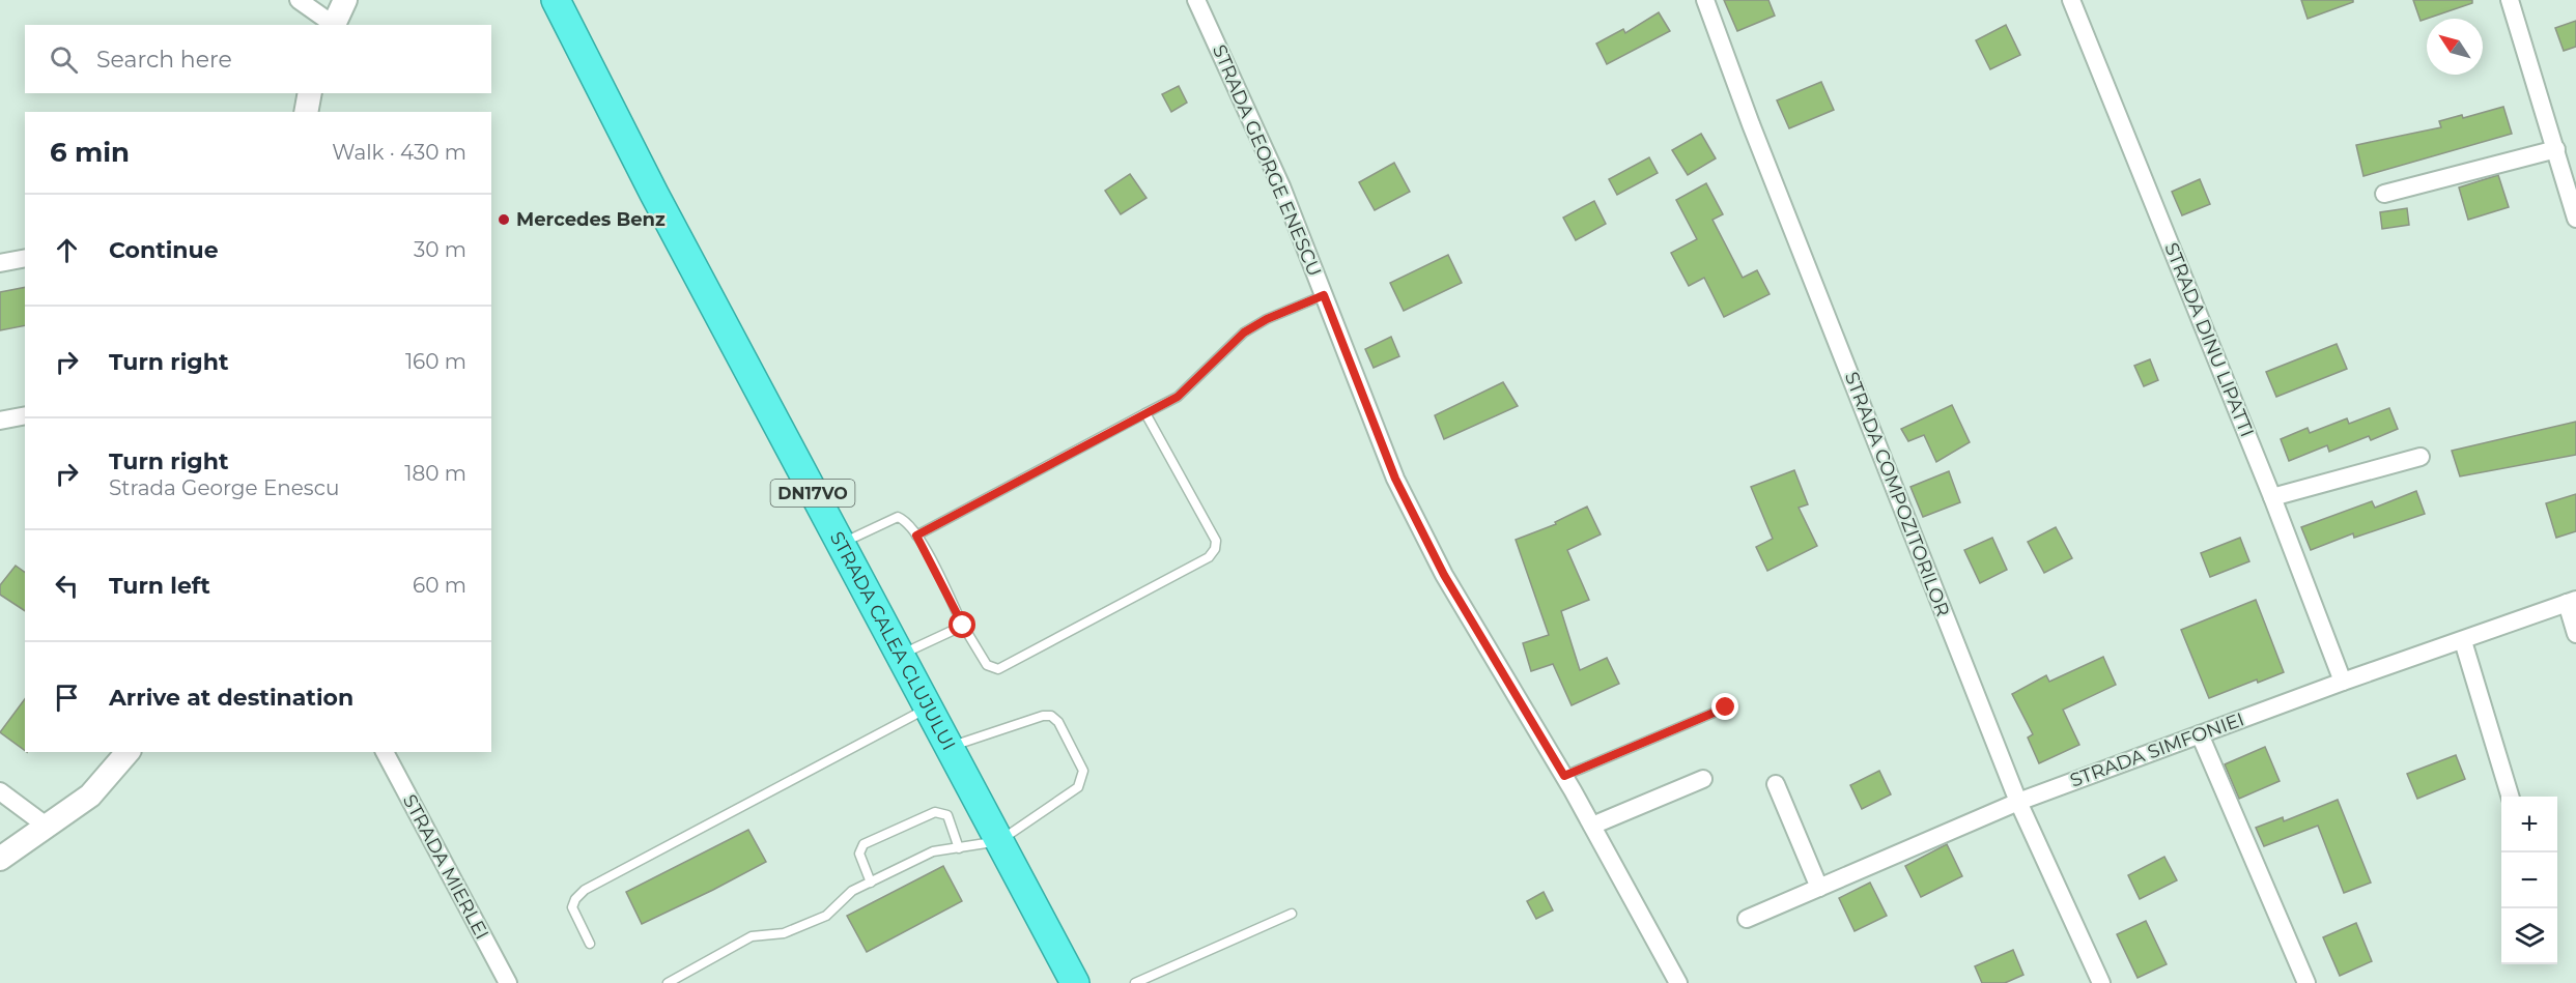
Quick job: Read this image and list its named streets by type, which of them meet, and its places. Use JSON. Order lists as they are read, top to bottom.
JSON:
{
  "streets": {
    "highway": ["DN17VO", "STRADA CALEA CLUJULUI"],
    "street": [
      "STRADA GEORGE ENESCU",
      "STRADA DINU LIPATTI",
      "STRADA COMPOZITORILOR",
      "STRADA SIMFONIEI",
      "STRADA MIERLEI"
    ]
  },
  "crossings": [
    ["STRADA DINU LIPATTI", "STRADA SIMFONIEI"],
    ["STRADA COMPOZITORILOR", "STRADA SIMFONIEI"]
  ],
  "places": ["Mercedes Benz"],
  "north": "top left",
  "page": {
    "search": "Search here",
    "heading": ["6 min", "Walk · 430 m"],
    "list": [
      ["Continue", "30 m"],
      ["Turn right", "160 m"],
      ["Turn right", "Strada George Enescu", "180 m"],
      ["Turn left", "60 m"],
      "Arrive at destination"
    ],
    "map_buttons": ["+", "−"]
  }
}
